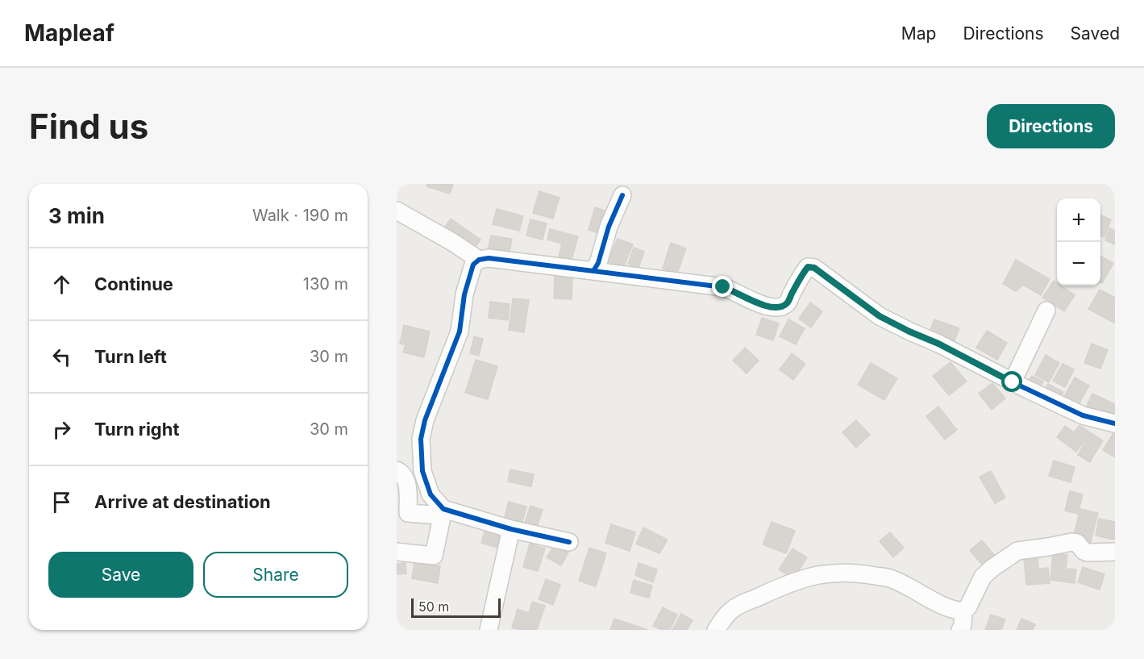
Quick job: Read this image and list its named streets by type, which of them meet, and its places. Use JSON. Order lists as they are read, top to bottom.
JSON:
{
  "scale_bar": "50 m",
  "page": {
    "header": "Mapleaf",
    "nav": ["Map", "Directions", "Saved"],
    "buttons": [
      "Directions",
      ["Save", "Share"]
    ],
    "title": "Find us",
    "heading": ["3 min", "Walk · 190 m"],
    "map_buttons": ["+", "−"],
    "list": [
      ["Continue", "130 m"],
      ["Turn left", "30 m"],
      ["Turn right", "30 m"],
      "Arrive at destination"
    ],
    "scale": "50 m"
  }
}
